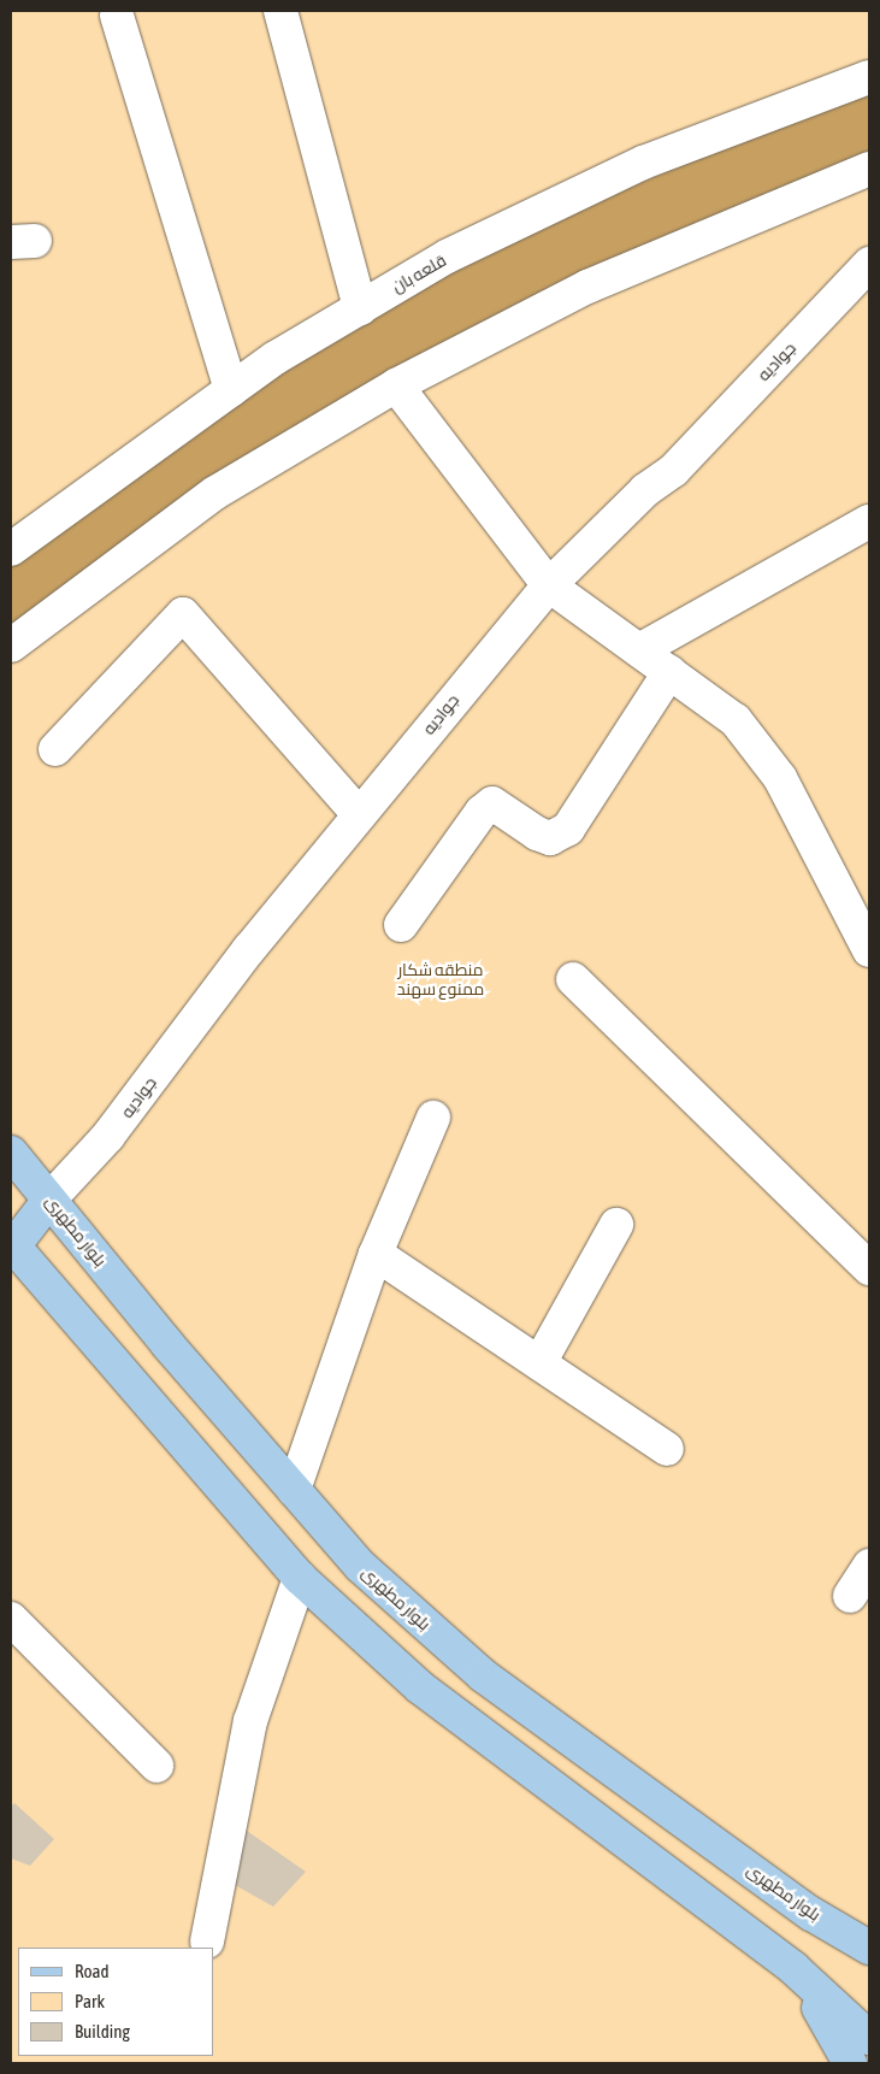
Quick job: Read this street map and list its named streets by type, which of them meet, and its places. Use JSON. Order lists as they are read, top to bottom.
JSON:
{
  "streets": {
    "main road": ["بلوار مطهری"],
    "street": ["قلعه بان", "جوادیه"]
  },
  "crossings": [
    ["جوادیه", "بلوار مطهری"]
  ],
  "parks": ["منطقه شکار ممنوع سهند"],
  "legend": ["Road", "Park", "Building"]
}
